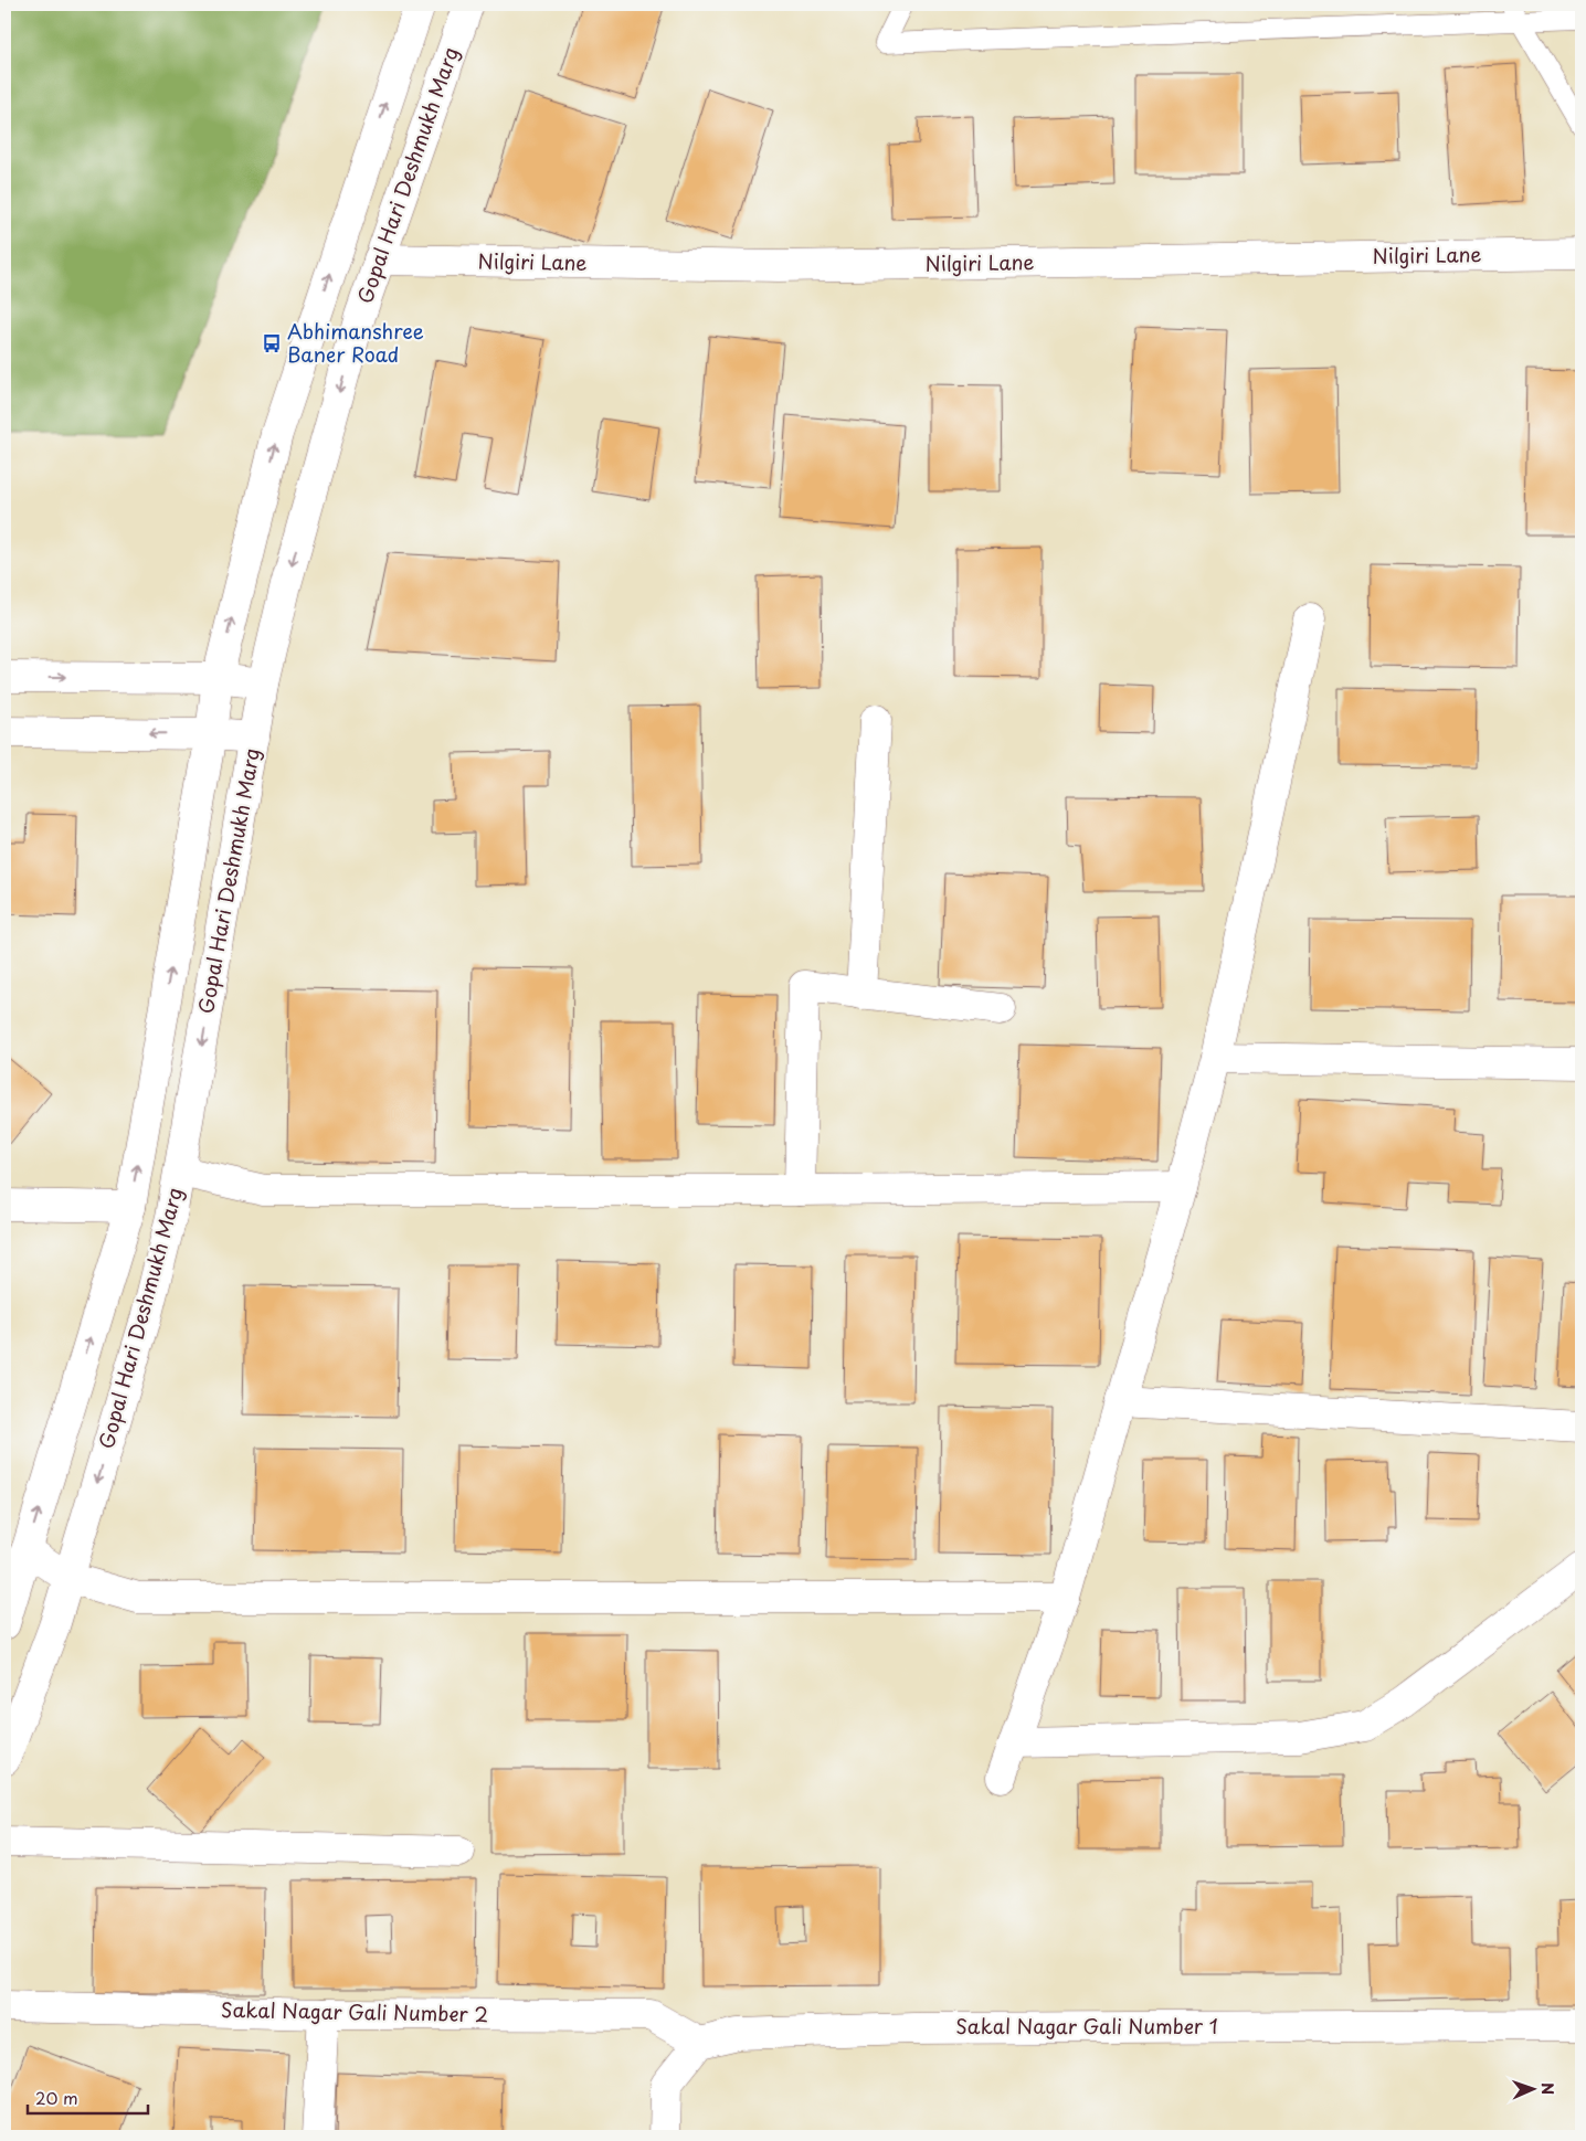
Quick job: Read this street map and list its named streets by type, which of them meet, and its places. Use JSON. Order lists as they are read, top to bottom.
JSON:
{
  "streets": {
    "street": [
      "Gopal Hari Deshmukh Marg",
      "Nilgiri Lane",
      "Sakal Nagar Gali Number 2",
      "Sakal Nagar Gali Number 1"
    ]
  },
  "crossings": [
    ["Gopal Hari Deshmukh Marg", "Nilgiri Lane"],
    ["Sakal Nagar Gali Number 2", "Sakal Nagar Gali Number 1"]
  ],
  "places": {
    "bus stop": ["Abhimanshree Baner Road"]
  },
  "scale_bar": "20 m",
  "north": "right"
}
